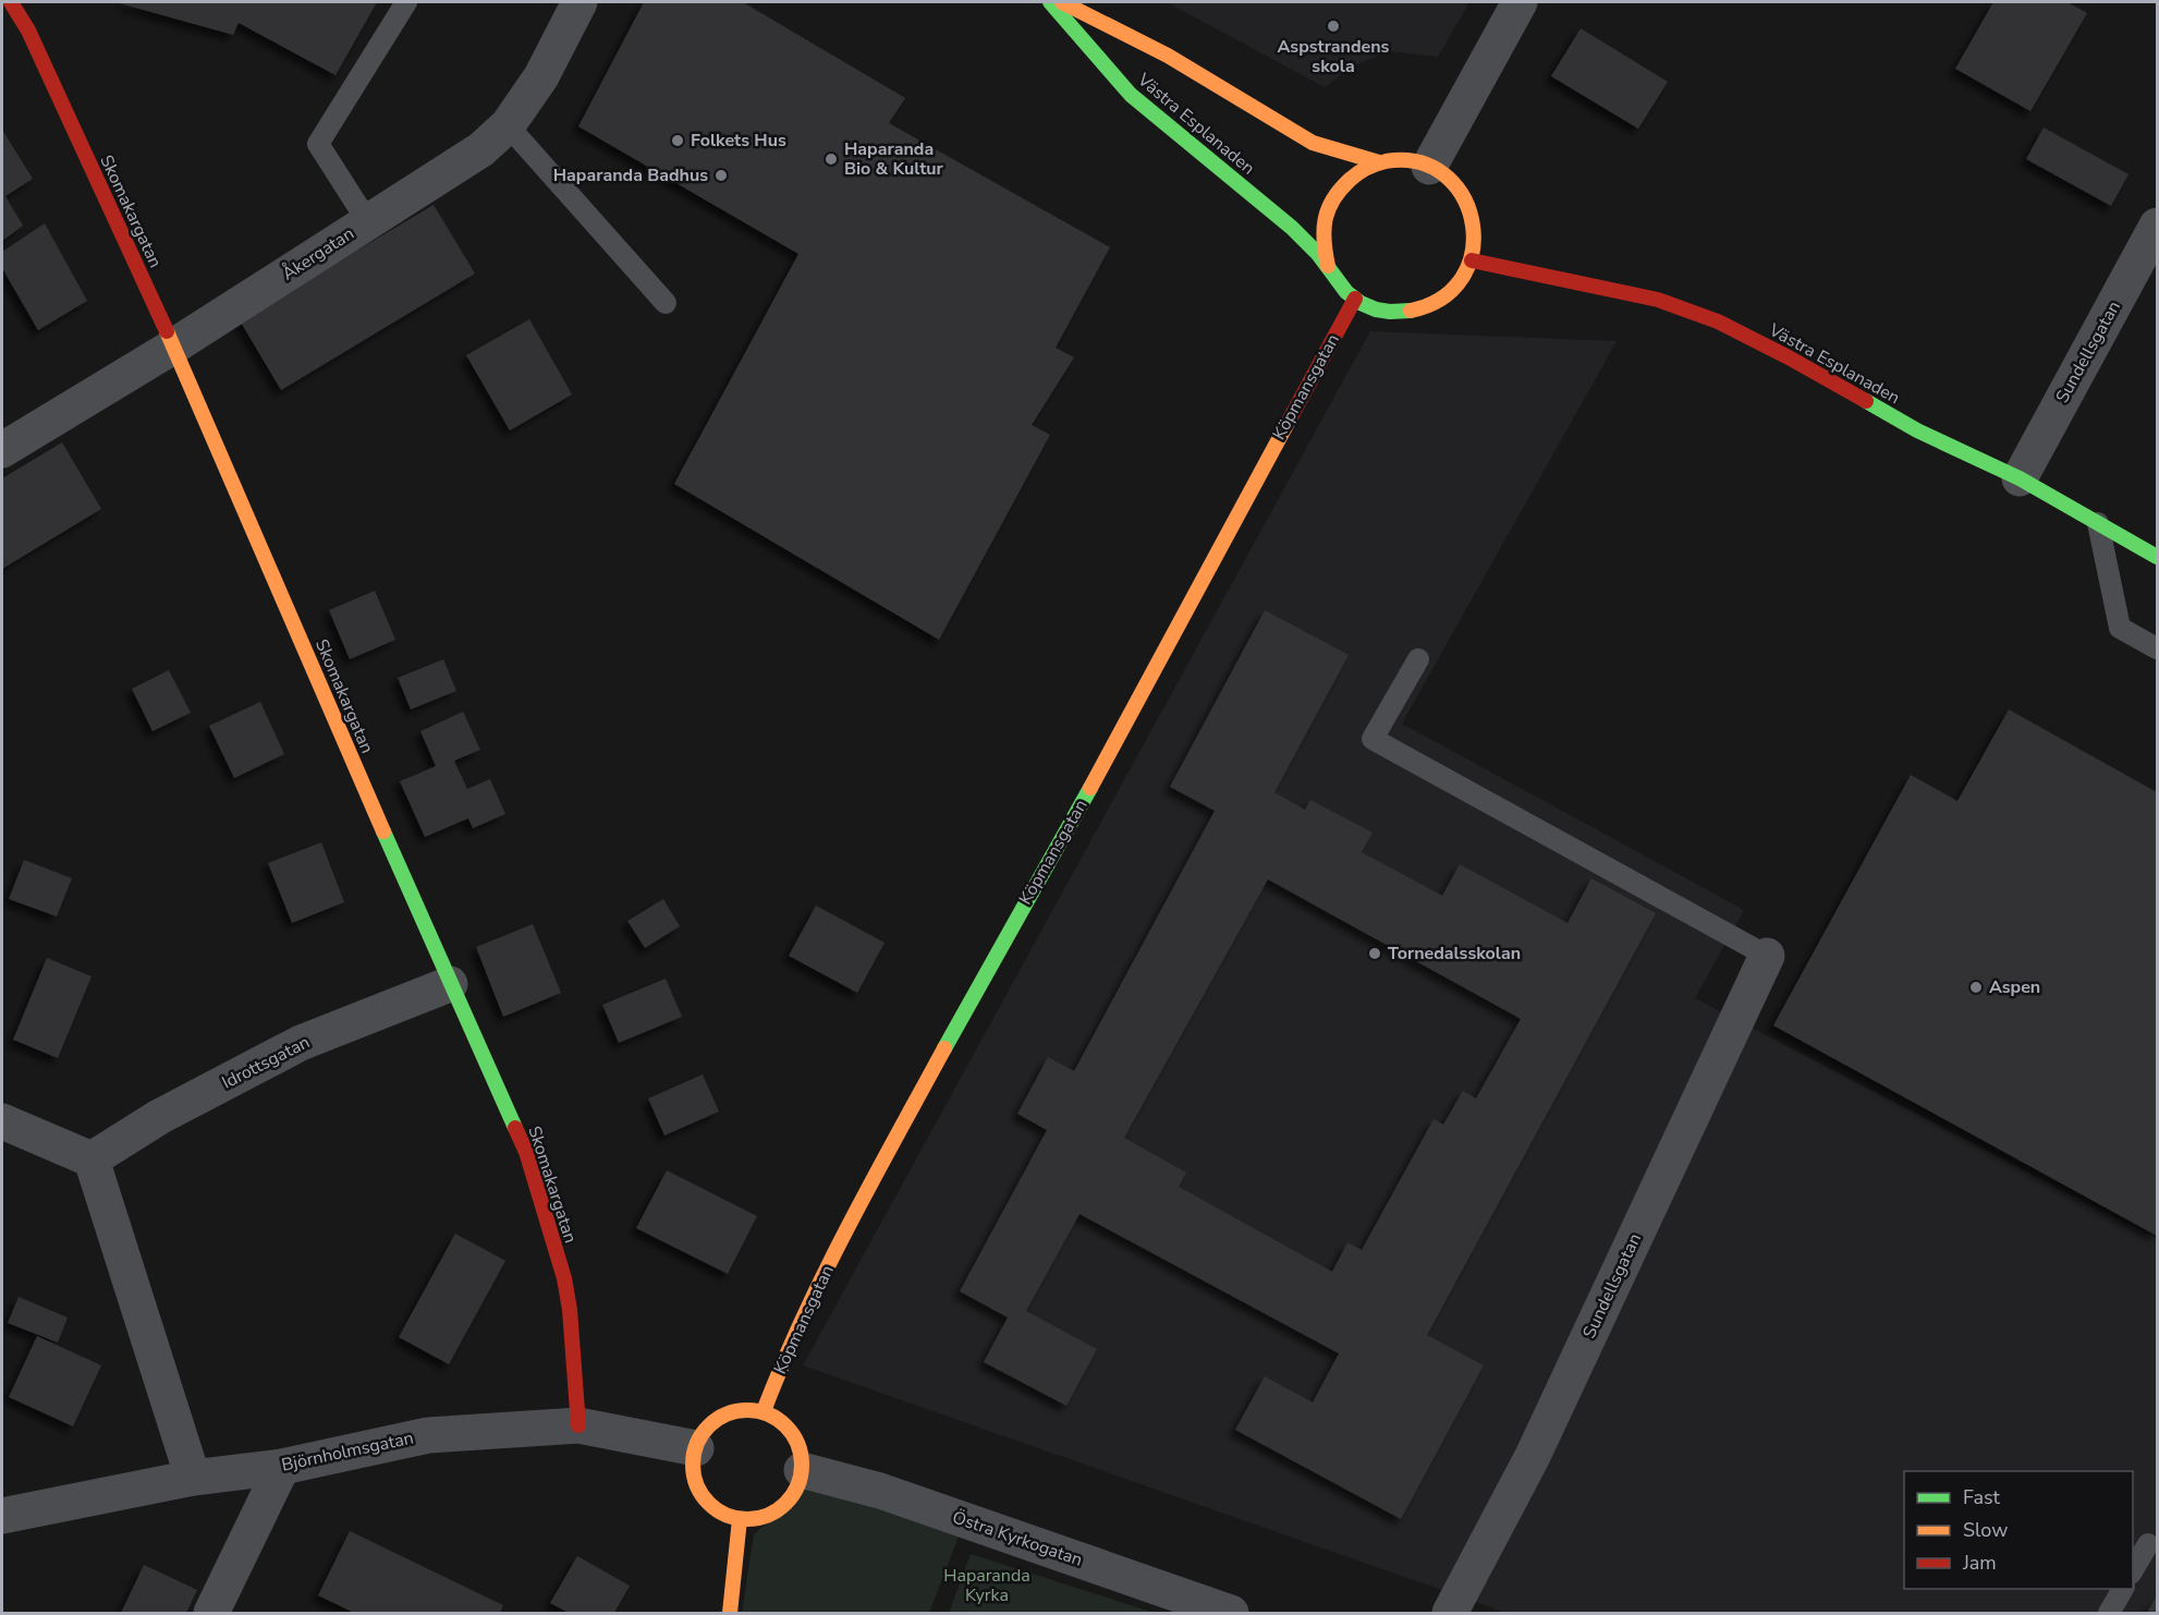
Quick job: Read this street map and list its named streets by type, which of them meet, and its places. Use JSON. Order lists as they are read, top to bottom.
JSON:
{
  "streets": {
    "street": [
      "Västra Esplanaden",
      "Skomakargatan",
      "Åkergatan",
      "Sundellsgatan",
      "Köpmansgatan",
      "Idrottsgatan",
      "Björnholmsgatan",
      "Östra Kyrkogatan"
    ]
  },
  "crossings": [
    ["Västra Esplanaden", "Sundellsgatan"],
    ["Västra Esplanaden", "Köpmansgatan"],
    ["Skomakargatan", "Åkergatan"],
    ["Skomakargatan", "Idrottsgatan"],
    ["Skomakargatan", "Björnholmsgatan"],
    ["Köpmansgatan", "Björnholmsgatan"],
    ["Köpmansgatan", "Östra Kyrkogatan"],
    ["Björnholmsgatan", "Östra Kyrkogatan"]
  ],
  "parks": ["Haparanda Kyrka"],
  "places": [
    "Aspstrandens skola",
    "Folkets Hus",
    "Haparanda Bio & Kultur",
    "Haparanda Badhus",
    "Tornedalsskolan",
    "Aspen"
  ],
  "legend": ["Fast", "Slow", "Jam"]
}
